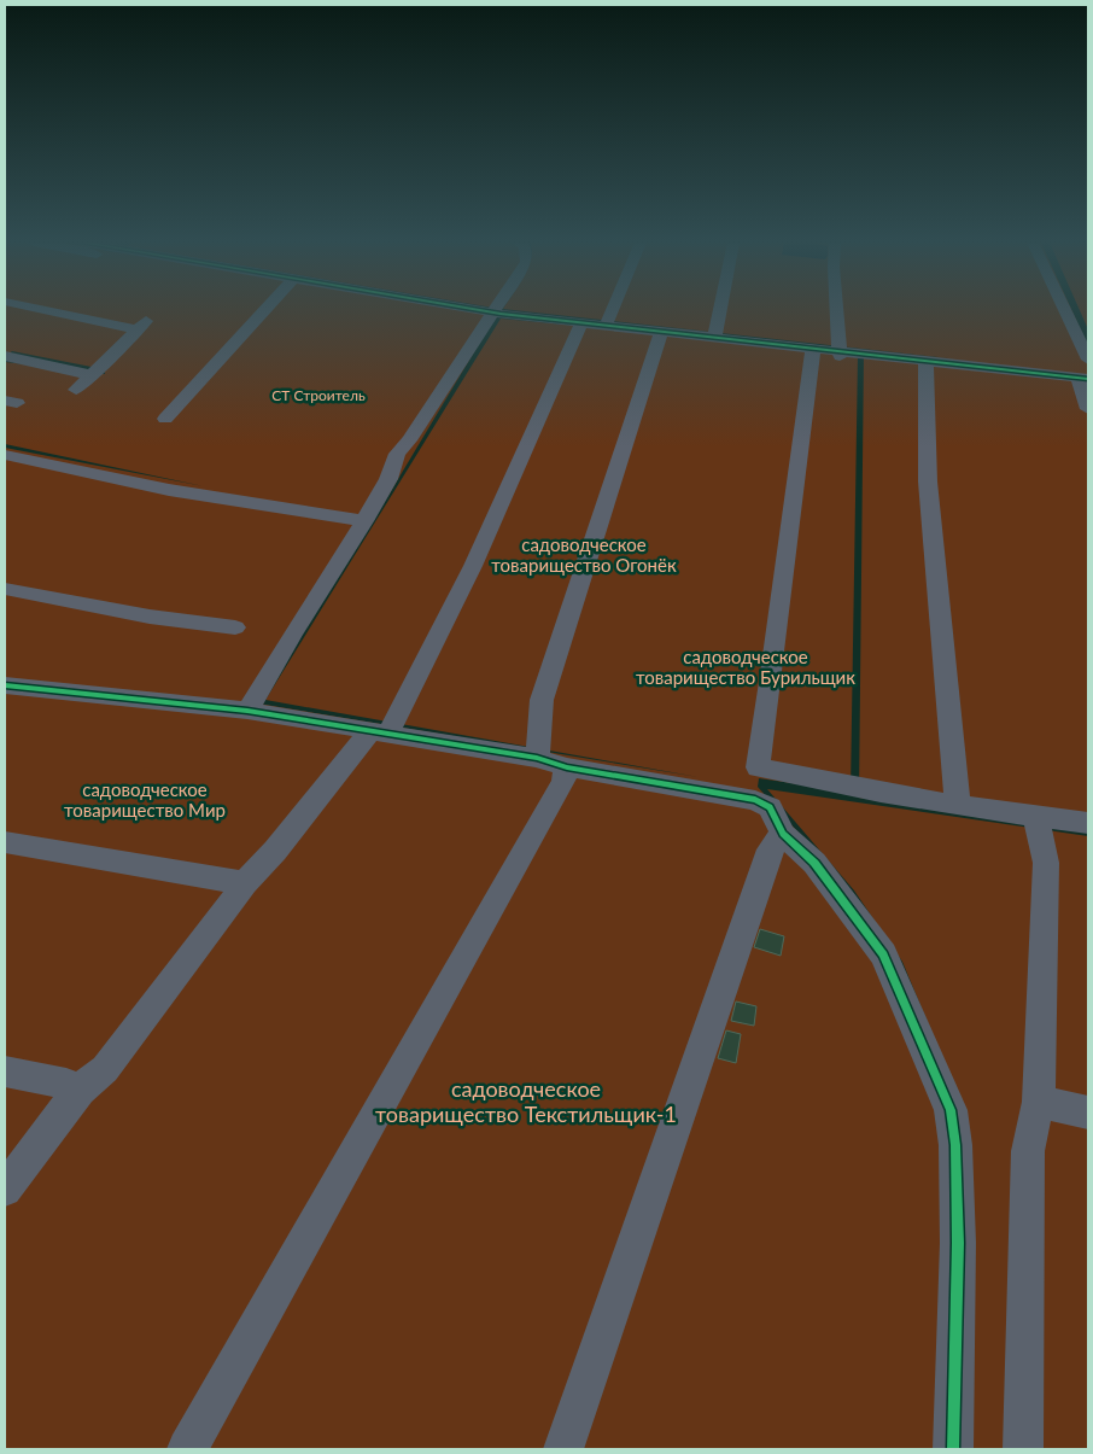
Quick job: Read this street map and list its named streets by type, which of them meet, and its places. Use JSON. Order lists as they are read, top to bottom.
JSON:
{
  "parks": [
    "СТ Строитель",
    "садоводческое товарищество Огонёк",
    "садоводческое товарищество Бурильщик",
    "садоводческое товарищество Мир",
    "садоводческое товарищество Текстильщик-1"
  ]
}
